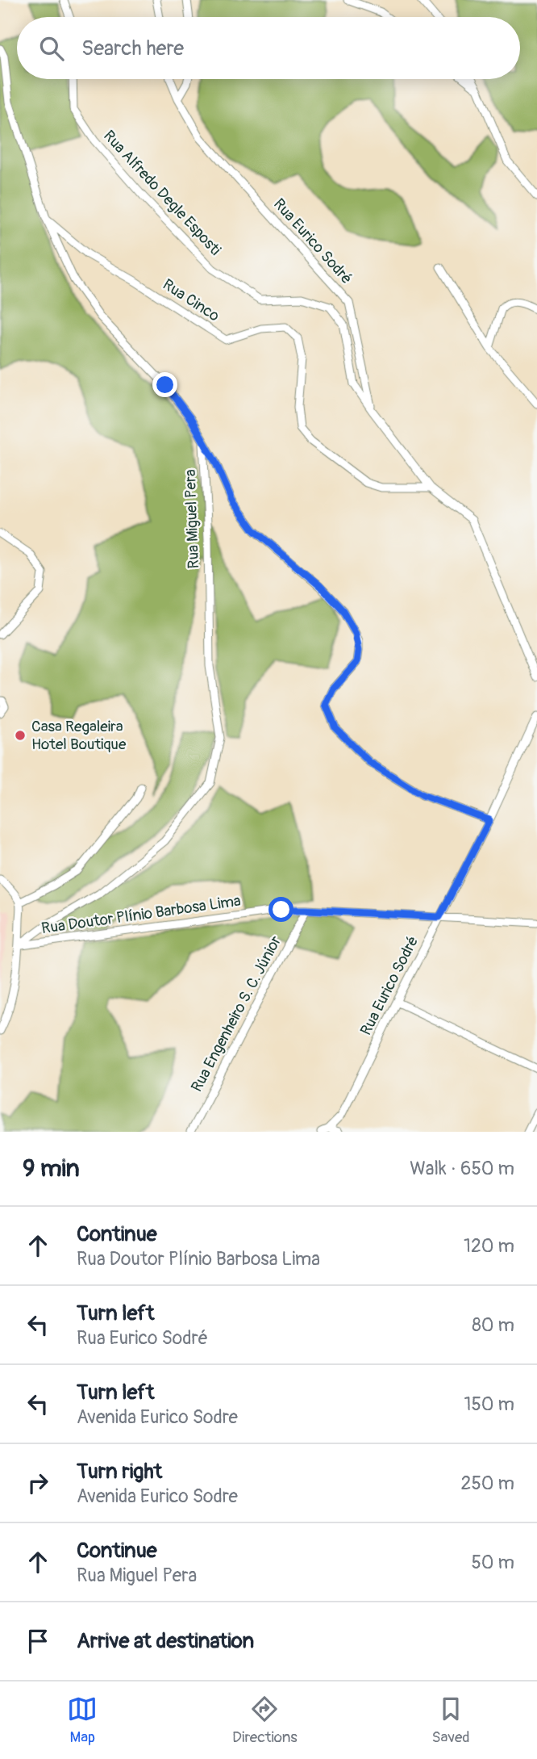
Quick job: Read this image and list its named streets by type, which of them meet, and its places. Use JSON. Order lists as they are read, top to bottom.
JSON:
{
  "streets": {
    "street": [
      "Rua Alfredo Degle Esposti",
      "Rua Eurico Sodré",
      "Rua Cinco",
      "Rua Miguel Pera",
      "Rua Doutor Plínio Barbosa Lima",
      "Rua Engenheiro S. C. Júnior"
    ]
  },
  "crossings": [
    ["Rua Alfredo Degle Esposti", "Rua Eurico Sodré"],
    ["Rua Eurico Sodré", "Rua Cinco"],
    ["Rua Eurico Sodré", "Rua Doutor Plínio Barbosa Lima"],
    ["Rua Cinco", "Rua Miguel Pera"],
    ["Rua Miguel Pera", "Rua Doutor Plínio Barbosa Lima"],
    ["Rua Doutor Plínio Barbosa Lima", "Rua Engenheiro S. C. Júnior"]
  ],
  "places": ["Casa Regaleira Hotel Boutique"],
  "page": {
    "search": "Search here",
    "heading": ["9 min", "Walk · 650 m"],
    "list": [
      ["Continue", "Rua Doutor Plínio Barbosa Lima", "120 m"],
      ["Turn left", "Rua Eurico Sodré", "80 m"],
      ["Turn left", "Avenida Eurico Sodre", "150 m"],
      ["Turn right", "Avenida Eurico Sodre", "250 m"],
      ["Continue", "Rua Miguel Pera", "50 m"],
      "Arrive at destination"
    ],
    "nav": ["Map", "Directions", "Saved"]
  }
}
